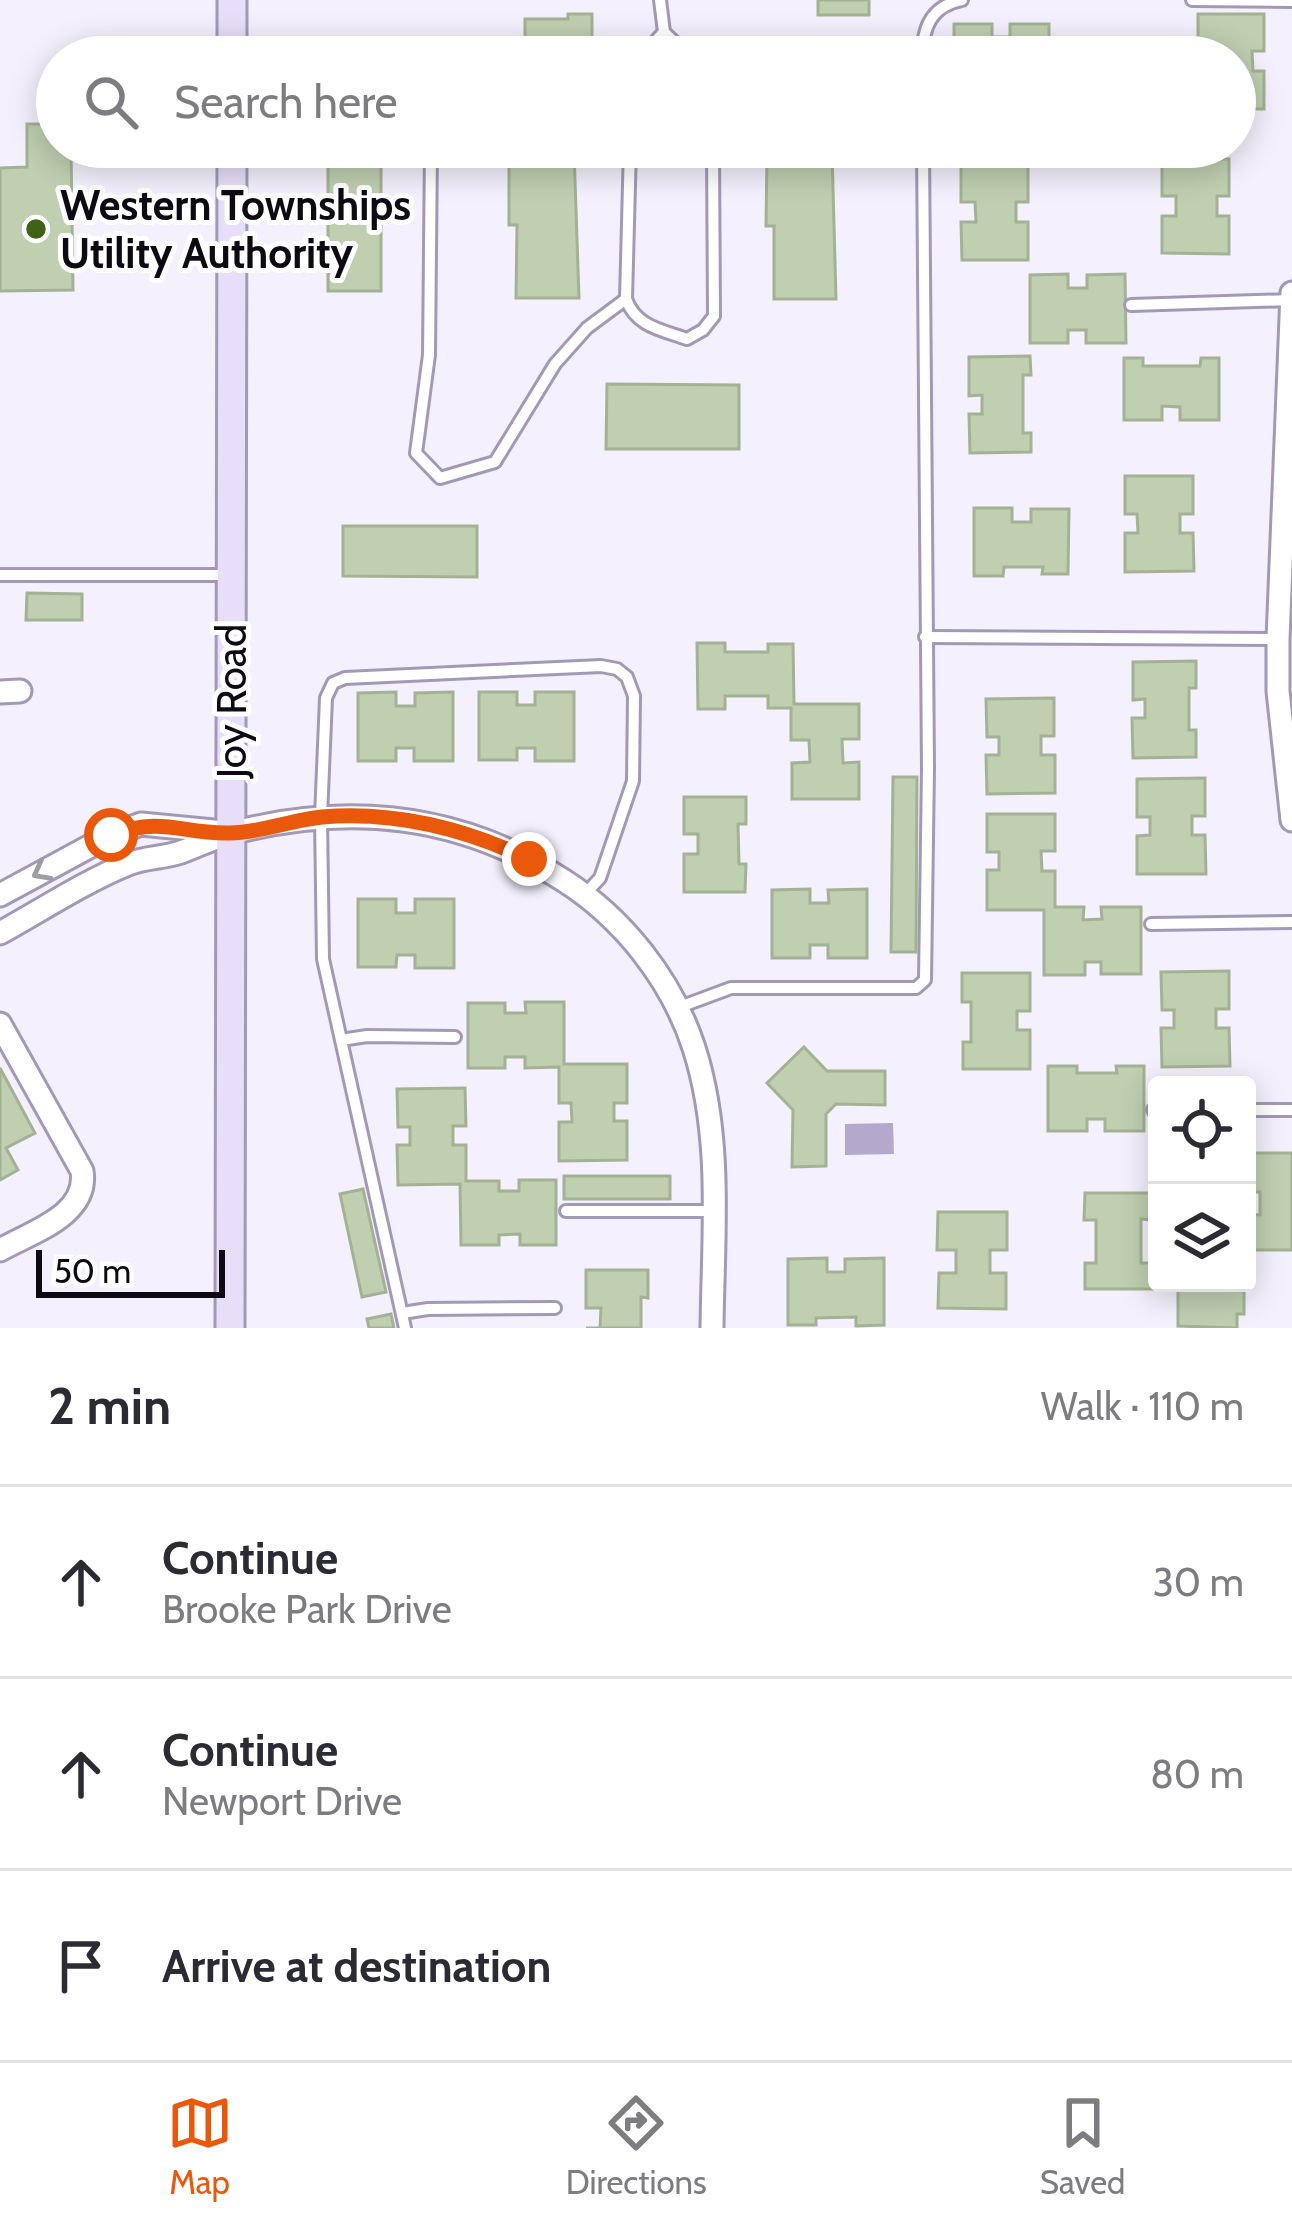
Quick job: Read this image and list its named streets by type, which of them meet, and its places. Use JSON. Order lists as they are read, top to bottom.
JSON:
{
  "streets": {
    "street": ["Joy Road"]
  },
  "places": ["Western Townships Utility Authority"],
  "scale_bar": "50 m",
  "page": {
    "search": "Search here",
    "scale": "50 m",
    "heading": ["2 min", "Walk · 110 m"],
    "list": [
      ["Continue", "Brooke Park Drive", "30 m"],
      ["Continue", "Newport Drive", "80 m"],
      "Arrive at destination"
    ],
    "nav": ["Map", "Directions", "Saved"]
  }
}
